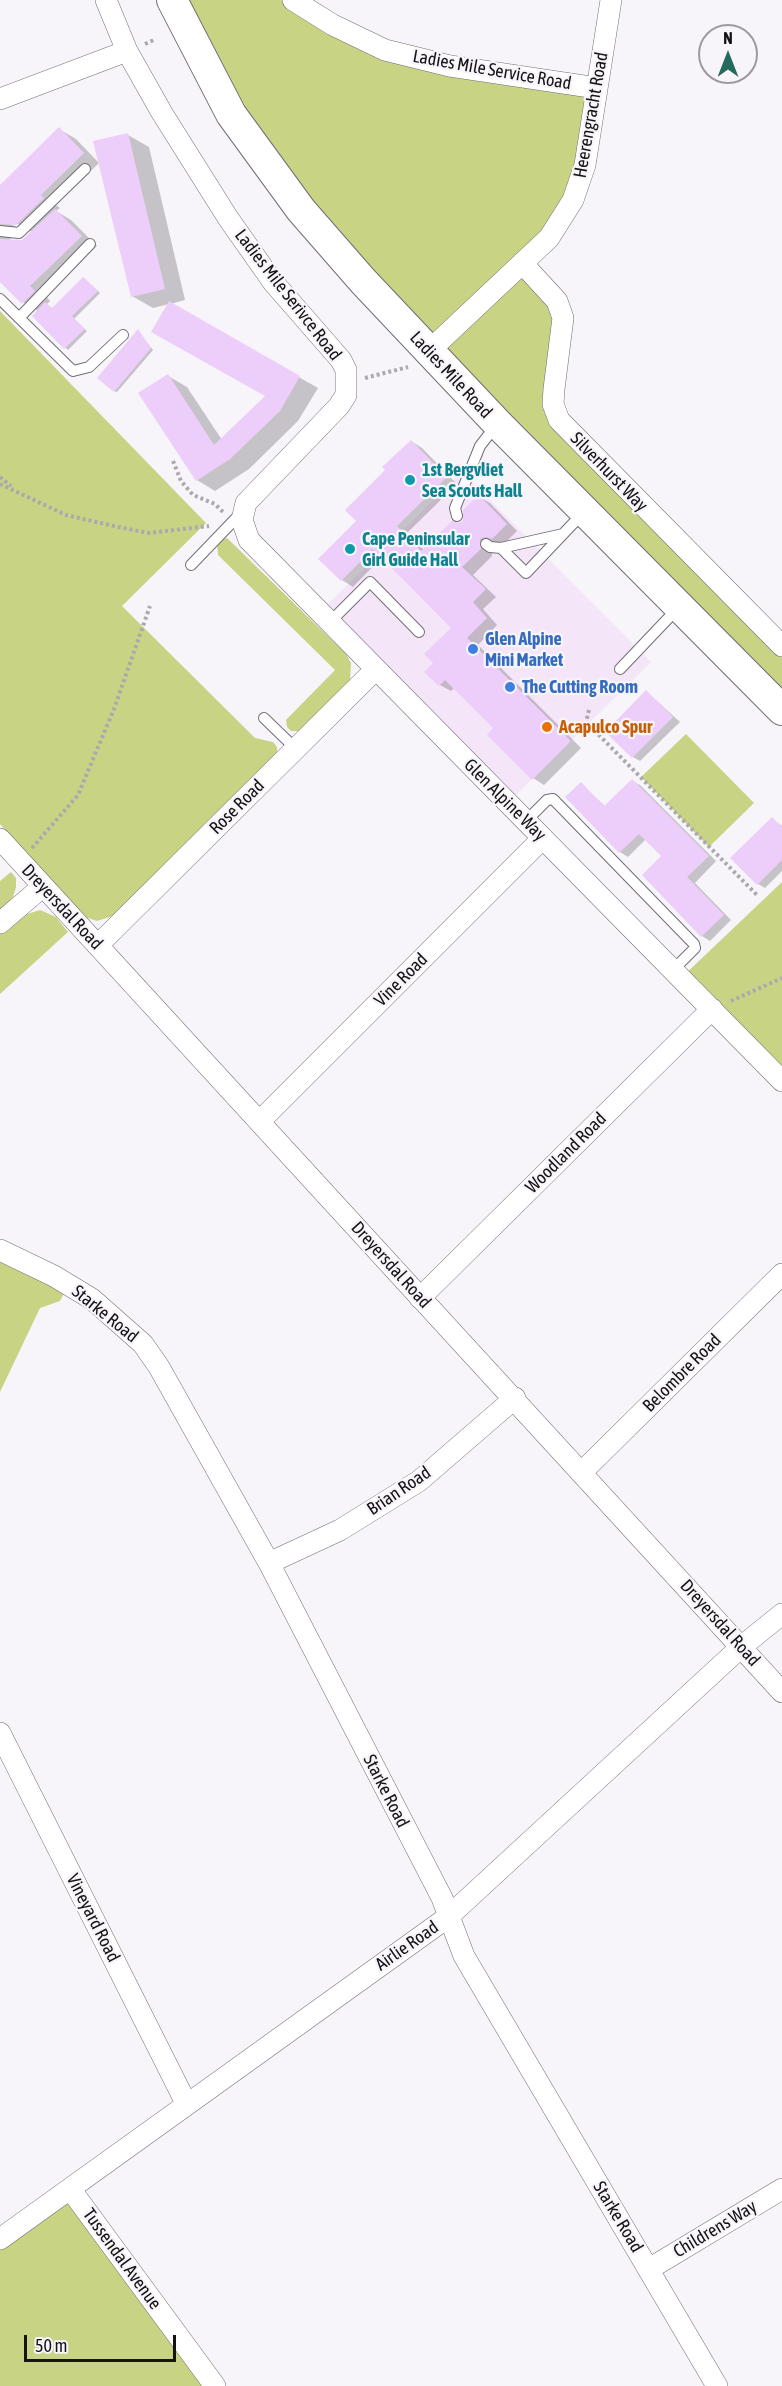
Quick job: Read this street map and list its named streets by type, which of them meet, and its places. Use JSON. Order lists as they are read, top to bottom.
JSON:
{
  "streets": {
    "main road": ["Ladies Mile Road"],
    "street": [
      "Ladies Mile Service Road",
      "Heerengracht Road",
      "Ladies Mile Serivce Road",
      "Silverhurst Way",
      "Glen Alpine Way",
      "Rose Road",
      "Dreyersdal Road",
      "Vine Road",
      "Woodland Road",
      "Starke Road",
      "Belombre Road",
      "Brian Road",
      "Vineyard Road",
      "Airlie Road",
      "Childrens Way",
      "Tussendal Avenue"
    ]
  },
  "crossings": [
    ["Ladies Mile Service Road", "Heerengracht Road"],
    ["Heerengracht Road", "Ladies Mile Road"],
    ["Heerengracht Road", "Silverhurst Way"],
    ["Ladies Mile Serivce Road", "Glen Alpine Way"],
    ["Glen Alpine Way", "Rose Road"],
    ["Glen Alpine Way", "Vine Road"],
    ["Glen Alpine Way", "Woodland Road"],
    ["Rose Road", "Dreyersdal Road"],
    ["Dreyersdal Road", "Vine Road"],
    ["Dreyersdal Road", "Woodland Road"],
    ["Dreyersdal Road", "Belombre Road"],
    ["Dreyersdal Road", "Brian Road"],
    ["Dreyersdal Road", "Airlie Road"],
    ["Starke Road", "Brian Road"],
    ["Starke Road", "Airlie Road"],
    ["Starke Road", "Childrens Way"],
    ["Vineyard Road", "Airlie Road"],
    ["Airlie Road", "Tussendal Avenue"]
  ],
  "places": [
    "1st Bergvliet Sea Scouts Hall",
    "Cape Peninsular Girl Guide Hall",
    "Glen Alpine Mini Market",
    "The Cutting Room",
    "Acapulco Spur"
  ],
  "scale_bar": "50 m",
  "north": "top"
}
